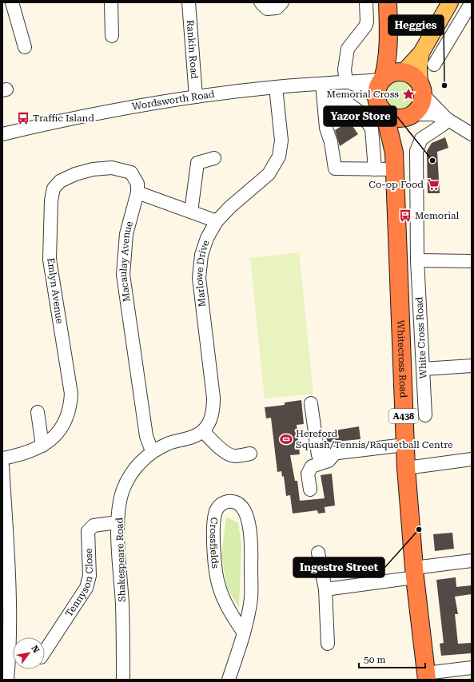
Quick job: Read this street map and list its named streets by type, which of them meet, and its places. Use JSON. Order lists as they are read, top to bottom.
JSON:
{
  "streets": {
    "highway": ["Whitecross Road", "A438"],
    "street": [
      "Rankin Road",
      "Wordsworth Road",
      "Macaulay Avenue",
      "Marlowe Drive",
      "Emlyn Avenue",
      "White Cross Road",
      "Crossfields",
      "Shakespeare Road",
      "Tennyson Close"
    ]
  },
  "crossings": [
    ["Rankin Road", "Wordsworth Road"],
    ["Wordsworth Road", "Marlowe Drive"],
    ["Wordsworth Road", "Whitecross Road"],
    ["Wordsworth Road", "A438"],
    ["Macaulay Avenue", "Emlyn Avenue"],
    ["Macaulay Avenue", "Shakespeare Road"],
    ["Whitecross Road", "A438"],
    ["Shakespeare Road", "Tennyson Close"]
  ],
  "places": {
    "other": ["Heggies", "Yazor Store", "Ingestre Street"],
    "place": ["Memorial Cross"],
    "bus stop": ["Traffic Island", "Memorial"],
    "supermarket": ["Co-op Food"],
    "sports": ["Hereford Squash/Tennis/Raquetball Centre"]
  },
  "scale_bar": "50 m",
  "north": "top right"
}
